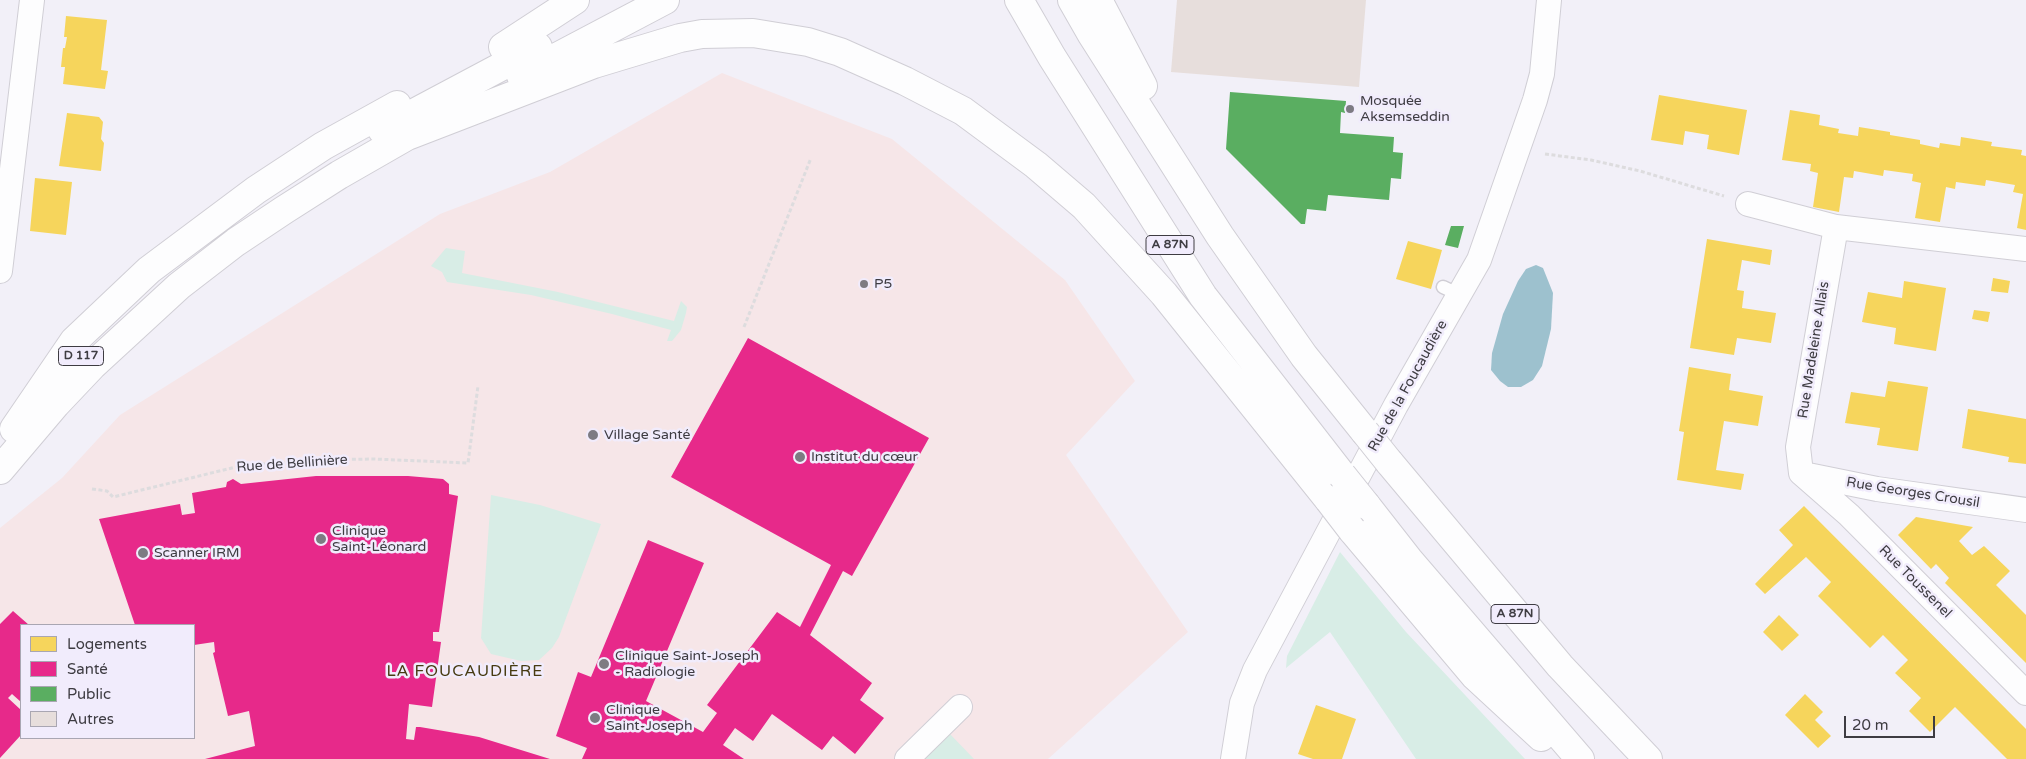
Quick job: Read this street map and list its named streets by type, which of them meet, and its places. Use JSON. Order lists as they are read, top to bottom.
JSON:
{
  "streets": {
    "highway": ["A 87N", "D 117"],
    "street": [
      "Rue Madeleine Allais",
      "Rue de la Foucaudière",
      "Rue Georges Crousil",
      "Rue Toussenel"
    ],
    "path": ["Rue de Bellinière"]
  },
  "crossings": [
    ["Rue Madeleine Allais", "Rue Georges Crousil"],
    ["Rue Madeleine Allais", "Rue Toussenel"],
    ["Rue Georges Crousil", "Rue Toussenel"]
  ],
  "districts": ["LA FOUCAUDIÈRE"],
  "places": [
    "Mosquée Aksemseddin",
    "P5",
    "Village Santé",
    "Institut du cœur",
    "Clinique Saint-Léonard",
    "Scanner IRM",
    "Clinique Saint-Joseph - Radiologie",
    "Clinique Saint-Joseph"
  ],
  "legend": [
    "Logements",
    "Santé",
    "Public",
    "Autres"
  ],
  "scale_bar": "20 m"
}
